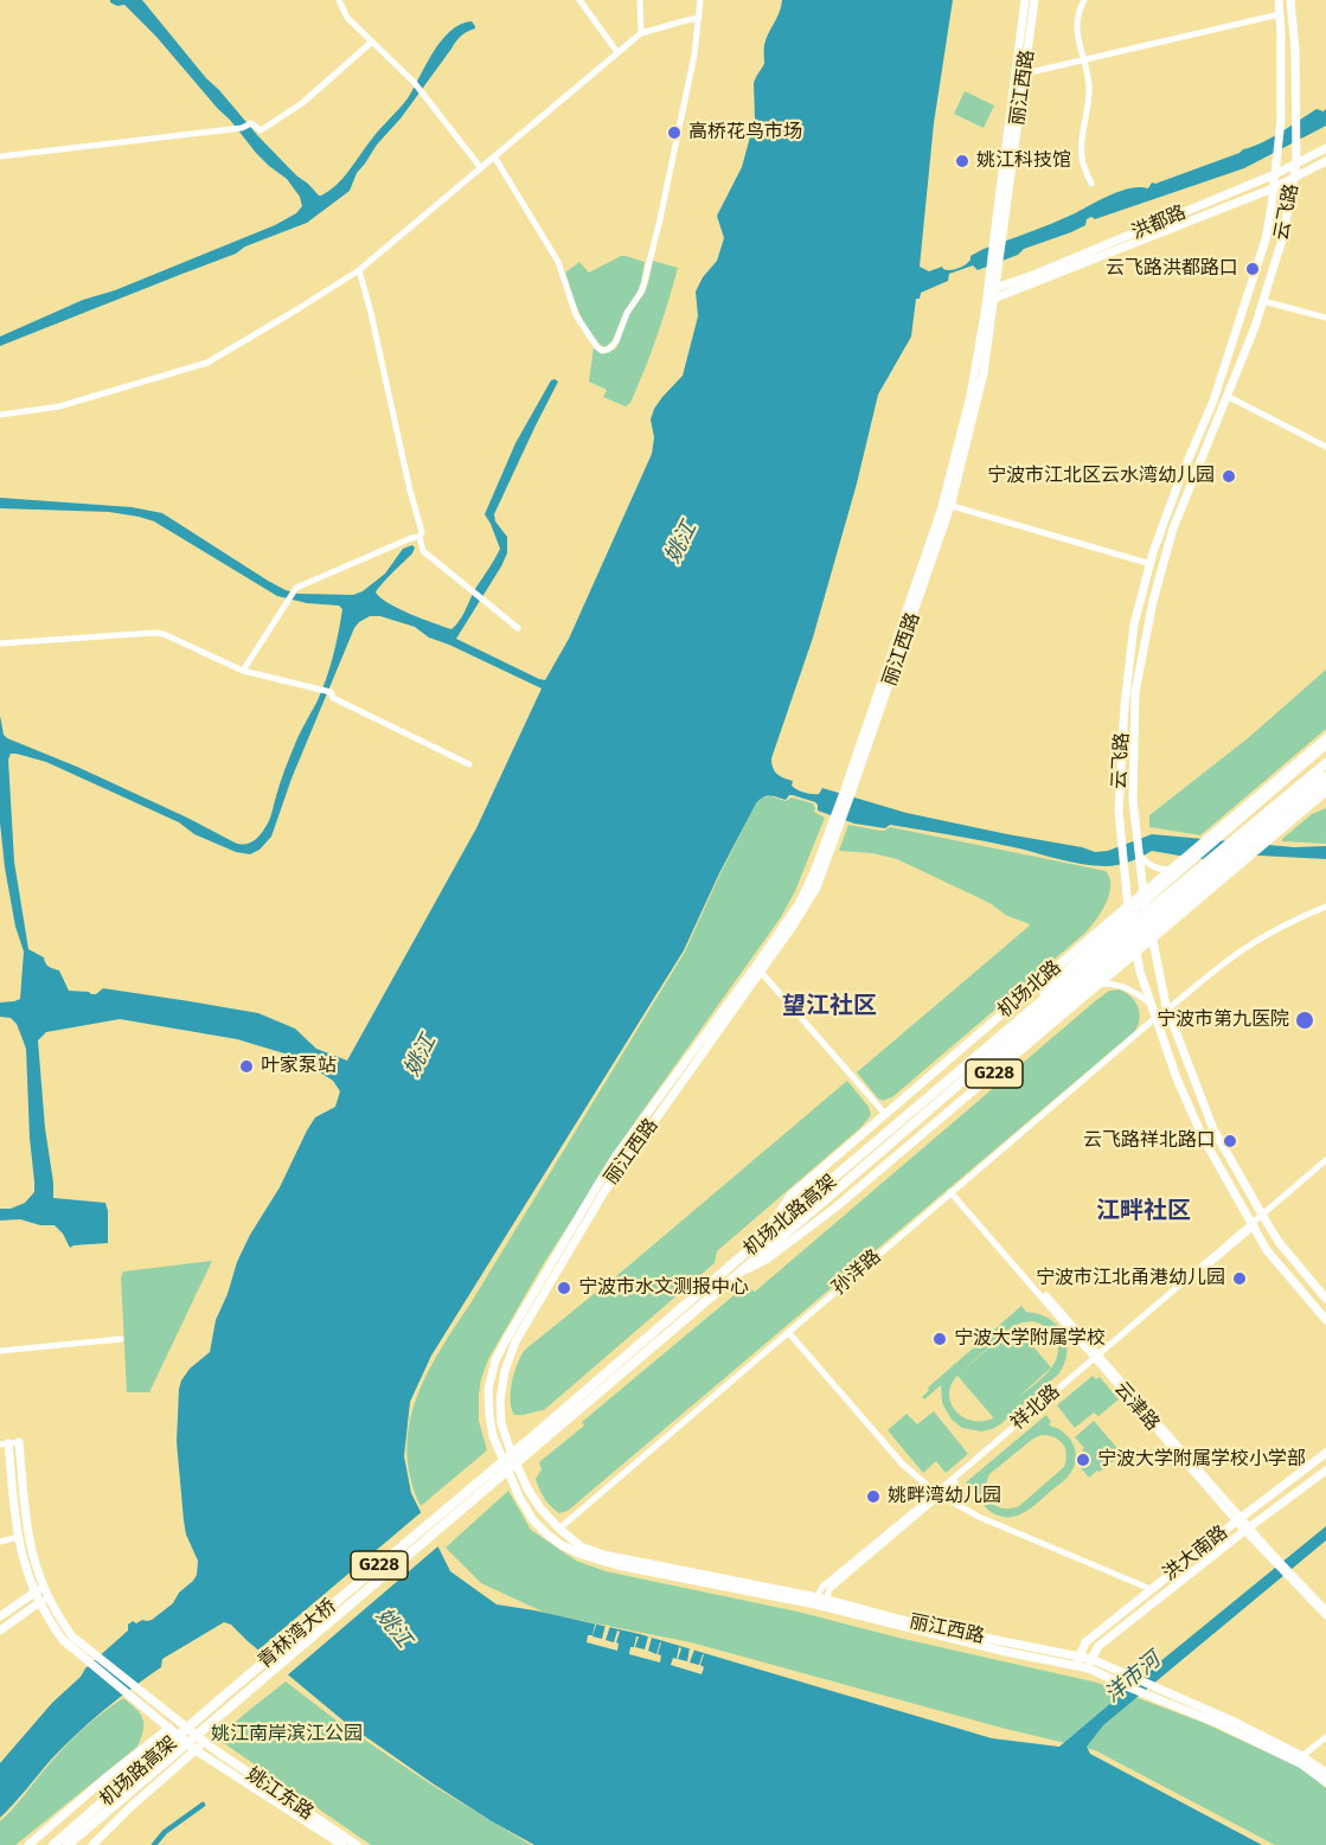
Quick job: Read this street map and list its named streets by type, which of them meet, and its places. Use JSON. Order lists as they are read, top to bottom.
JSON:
{
  "streets": {
    "highway": [
      "机场北路",
      "G228",
      "机场北路高架",
      "青林湾大桥",
      "机场路高架"
    ],
    "main road": [
      "丽江西路",
      "云飞路",
      "洪都路",
      "洪大南路",
      "姚江东路"
    ],
    "street": ["孙洋路", "云津路", "祥北路"]
  },
  "crossings": [
    ["丽江西路", "洪都路"],
    ["丽江西路", "孙洋路"],
    ["丽江西路", "祥北路"],
    ["丽江西路", "洪大南路"],
    ["云飞路", "洪都路"],
    ["云飞路", "机场北路"],
    ["云飞路", "G228"],
    ["云飞路", "孙洋路"],
    ["云飞路", "祥北路"],
    ["机场北路", "机场北路高架"],
    ["G228", "机场北路高架"],
    ["机场北路高架", "青林湾大桥"],
    ["孙洋路", "云津路"],
    ["云津路", "祥北路"],
    ["云津路", "洪大南路"],
    ["青林湾大桥", "机场路高架"]
  ],
  "districts": ["望江社区", "江畔社区"],
  "water": ["姚江", "洋市河"],
  "parks": ["姚江南岸滨江公园"],
  "places": [
    "高桥花鸟市场",
    "姚江科技馆",
    "云飞路洪都路口",
    "宁波市江北区云水湾幼儿园",
    "宁波市第九医院",
    "叶家泵站",
    "云飞路祥北路口",
    "宁波市江北甬港幼儿园",
    "宁波市水文测报中心",
    "宁波大学附属学校",
    "宁波大学附属学校小学部",
    "姚畔湾幼儿园"
  ]
}
